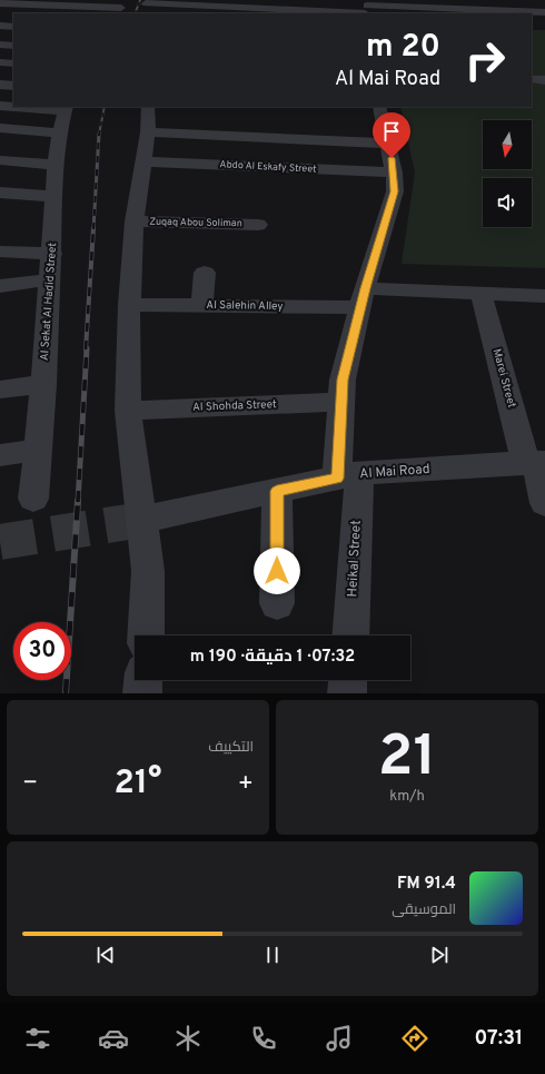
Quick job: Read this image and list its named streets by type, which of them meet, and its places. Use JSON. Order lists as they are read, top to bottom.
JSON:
{
  "streets": {
    "street": [
      "Abdo Al Eskafy Street",
      "Zuqaq Abou Soliman",
      "Al Sekat Al Hadid Street",
      "Al Salehin Alley",
      "Marei Street",
      "Al Shohda Street",
      "Al Mai Road",
      "Heikal Street"
    ]
  },
  "crossings": [
    ["Abdo Al Eskafy Street", "Heikal Street"],
    ["Al Salehin Alley", "Marei Street"],
    ["Al Salehin Alley", "Heikal Street"],
    ["Marei Street", "Al Mai Road"],
    ["Al Shohda Street", "Heikal Street"],
    ["Al Mai Road", "Heikal Street"]
  ],
  "north": "bottom",
  "page": {
    "turn": ["20 m", "Al Mai Road"],
    "limit": "30",
    "trip": "07:32 · 1 دقيقة · 190 m",
    "tile": [
      ["21", "km/h"],
      "التكييف"
    ],
    "heat": ["−", "21°", "+"],
    "song": ["91.4 FM", "الموسيقى"],
    "tabs": "07:31"
  }
}
